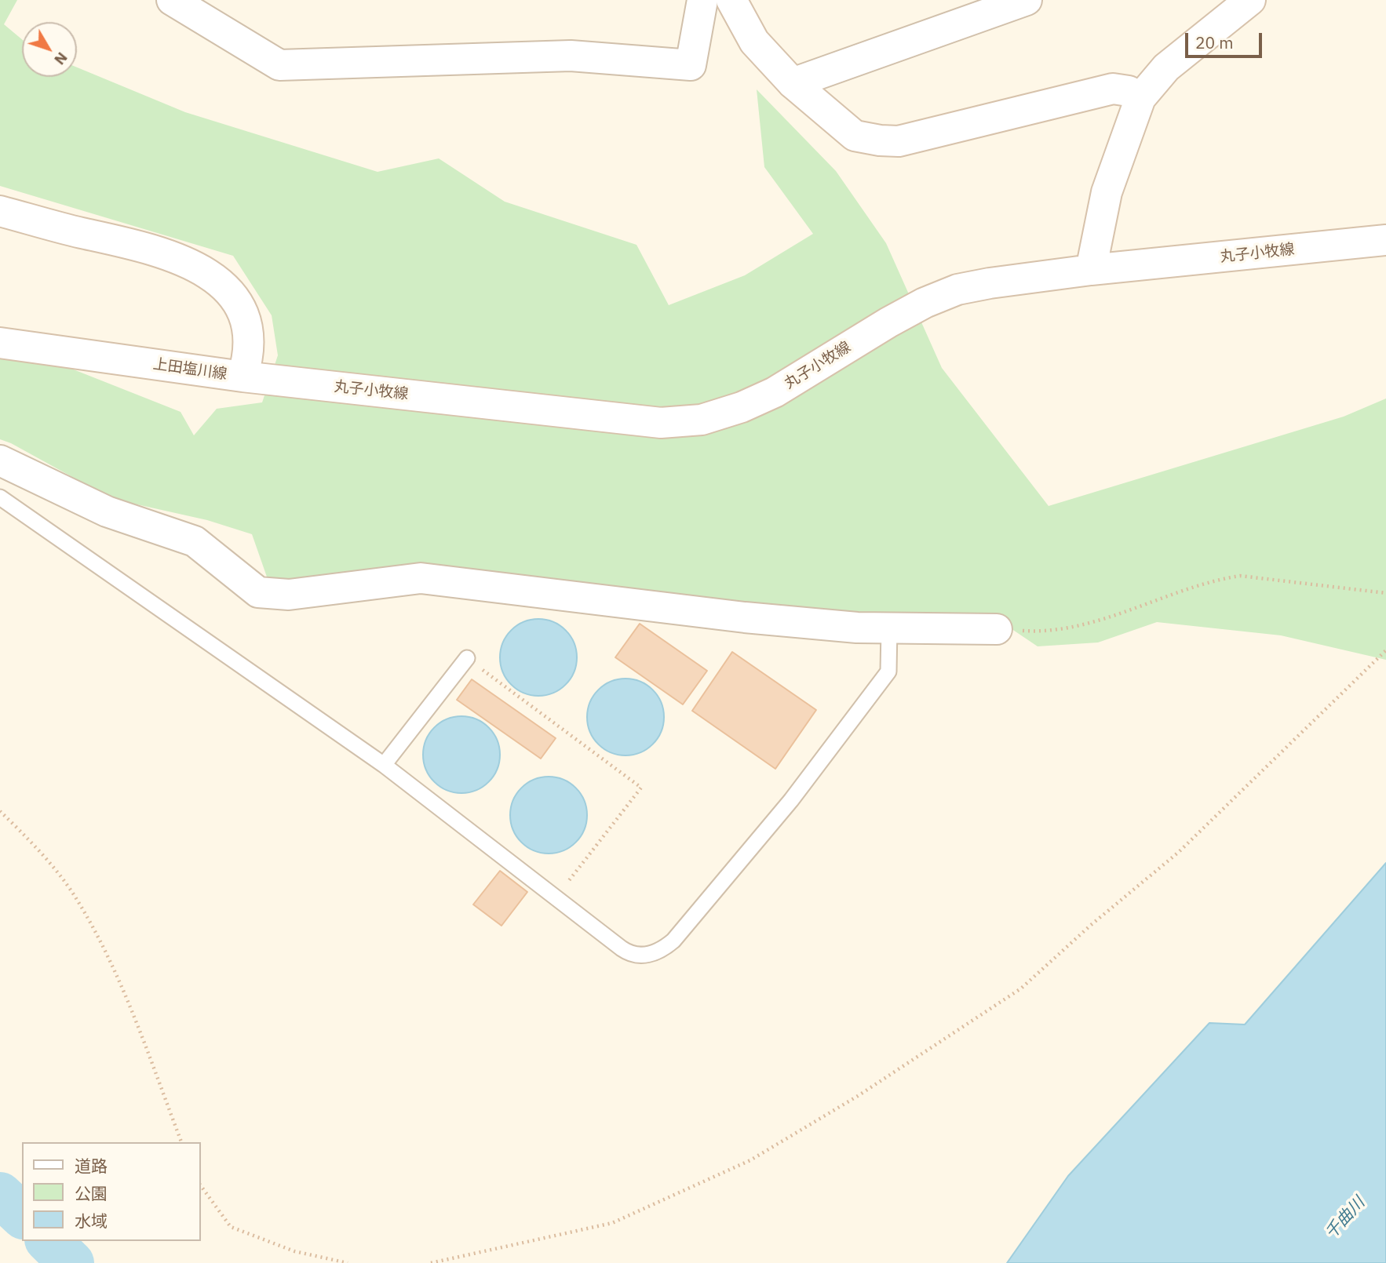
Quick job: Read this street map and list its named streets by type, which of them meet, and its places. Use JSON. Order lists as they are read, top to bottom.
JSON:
{
  "streets": {
    "street": ["丸子小牧線", "上田塩川線"]
  },
  "crossings": [
    ["丸子小牧線", "上田塩川線"]
  ],
  "water": ["千曲川"],
  "legend": ["道路", "公園", "水域"],
  "scale_bar": "20 m",
  "north": "bottom right"
}
